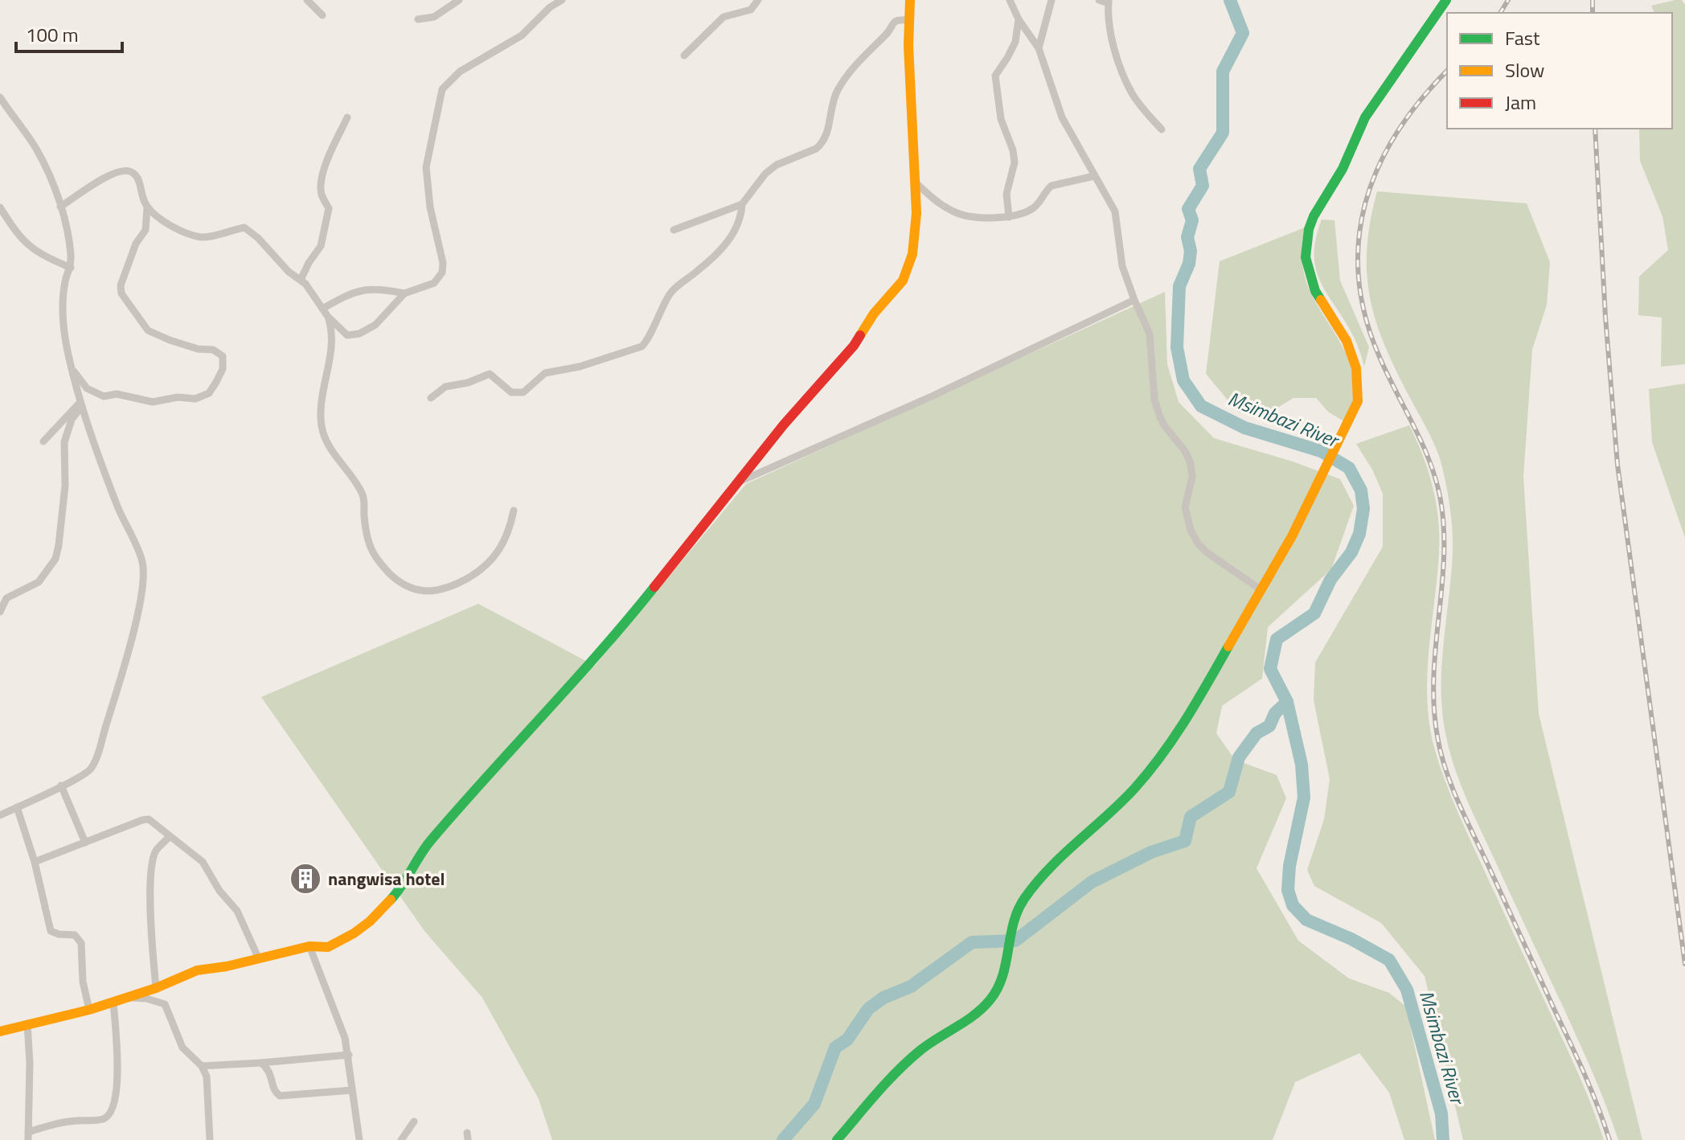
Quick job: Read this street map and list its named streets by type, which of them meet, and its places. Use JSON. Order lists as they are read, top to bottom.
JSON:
{
  "water": ["Msimbazi River"],
  "places": {
    "building": ["nangwisa hotel"]
  },
  "legend": ["Fast", "Slow", "Jam"],
  "scale_bar": "100 m"
}
